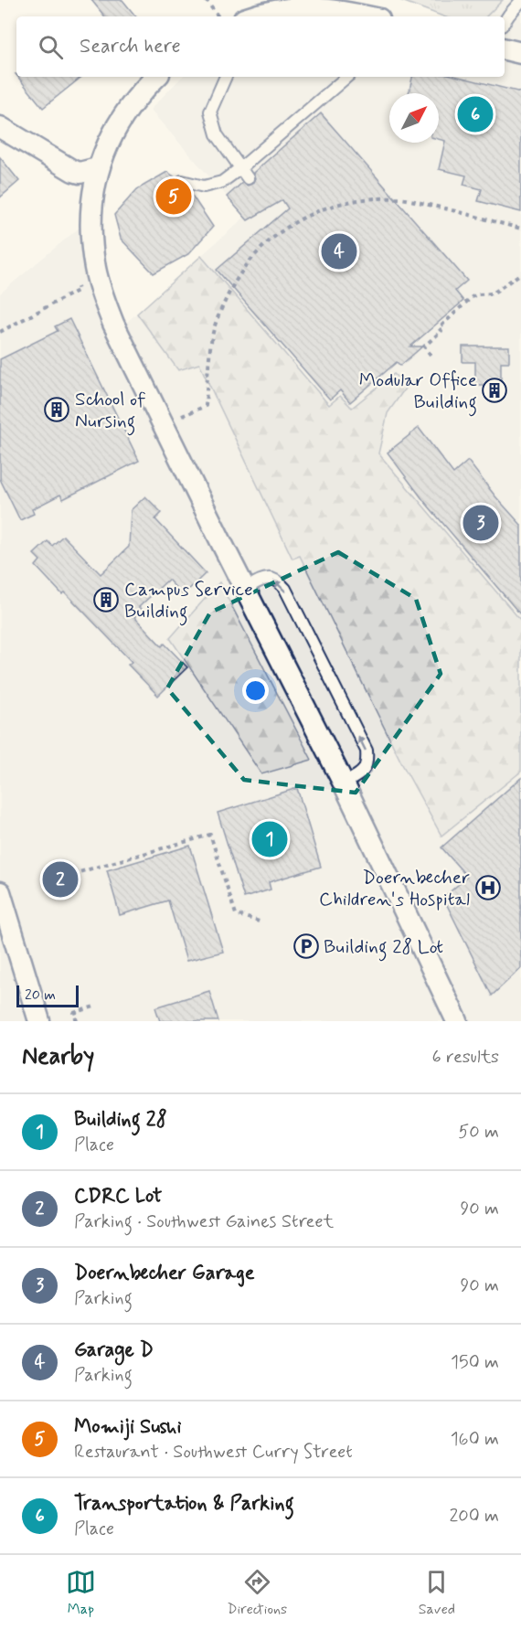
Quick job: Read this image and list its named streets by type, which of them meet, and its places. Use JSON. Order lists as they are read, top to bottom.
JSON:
{
  "places": {
    "building": ["Modular Office Building", "School of Nursing", "Campus Service Building"],
    "hospital": ["Doernbecher Children's Hospital"],
    "parking": ["Building 28 Lot"]
  },
  "scale_bar": "20 m",
  "north": "top right",
  "page": {
    "search": "Search here",
    "pins": [
      "6",
      "5",
      "4",
      "3",
      "1",
      "2"
    ],
    "scale": "20 m",
    "heading": ["Nearby", "6 results"],
    "list": [
      {
        "mark": "1",
        "name": "Building 28",
        "note": "Place",
        "value": "50 m"
      },
      {
        "mark": "2",
        "name": "CDRC Lot",
        "note": "Parking · Southwest Gaines Street",
        "value": "90 m"
      },
      {
        "mark": "3",
        "name": "Doernbecher Garage",
        "note": "Parking",
        "value": "90 m"
      },
      {
        "mark": "4",
        "name": "Garage D",
        "note": "Parking",
        "value": "150 m"
      },
      {
        "mark": "5",
        "name": "Momiji Sushi",
        "note": "Restaurant · Southwest Curry Street",
        "value": "160 m"
      },
      {
        "mark": "6",
        "name": "Transportation & Parking",
        "note": "Place",
        "value": "200 m"
      }
    ],
    "nav": ["Map", "Directions", "Saved"]
  }
}
